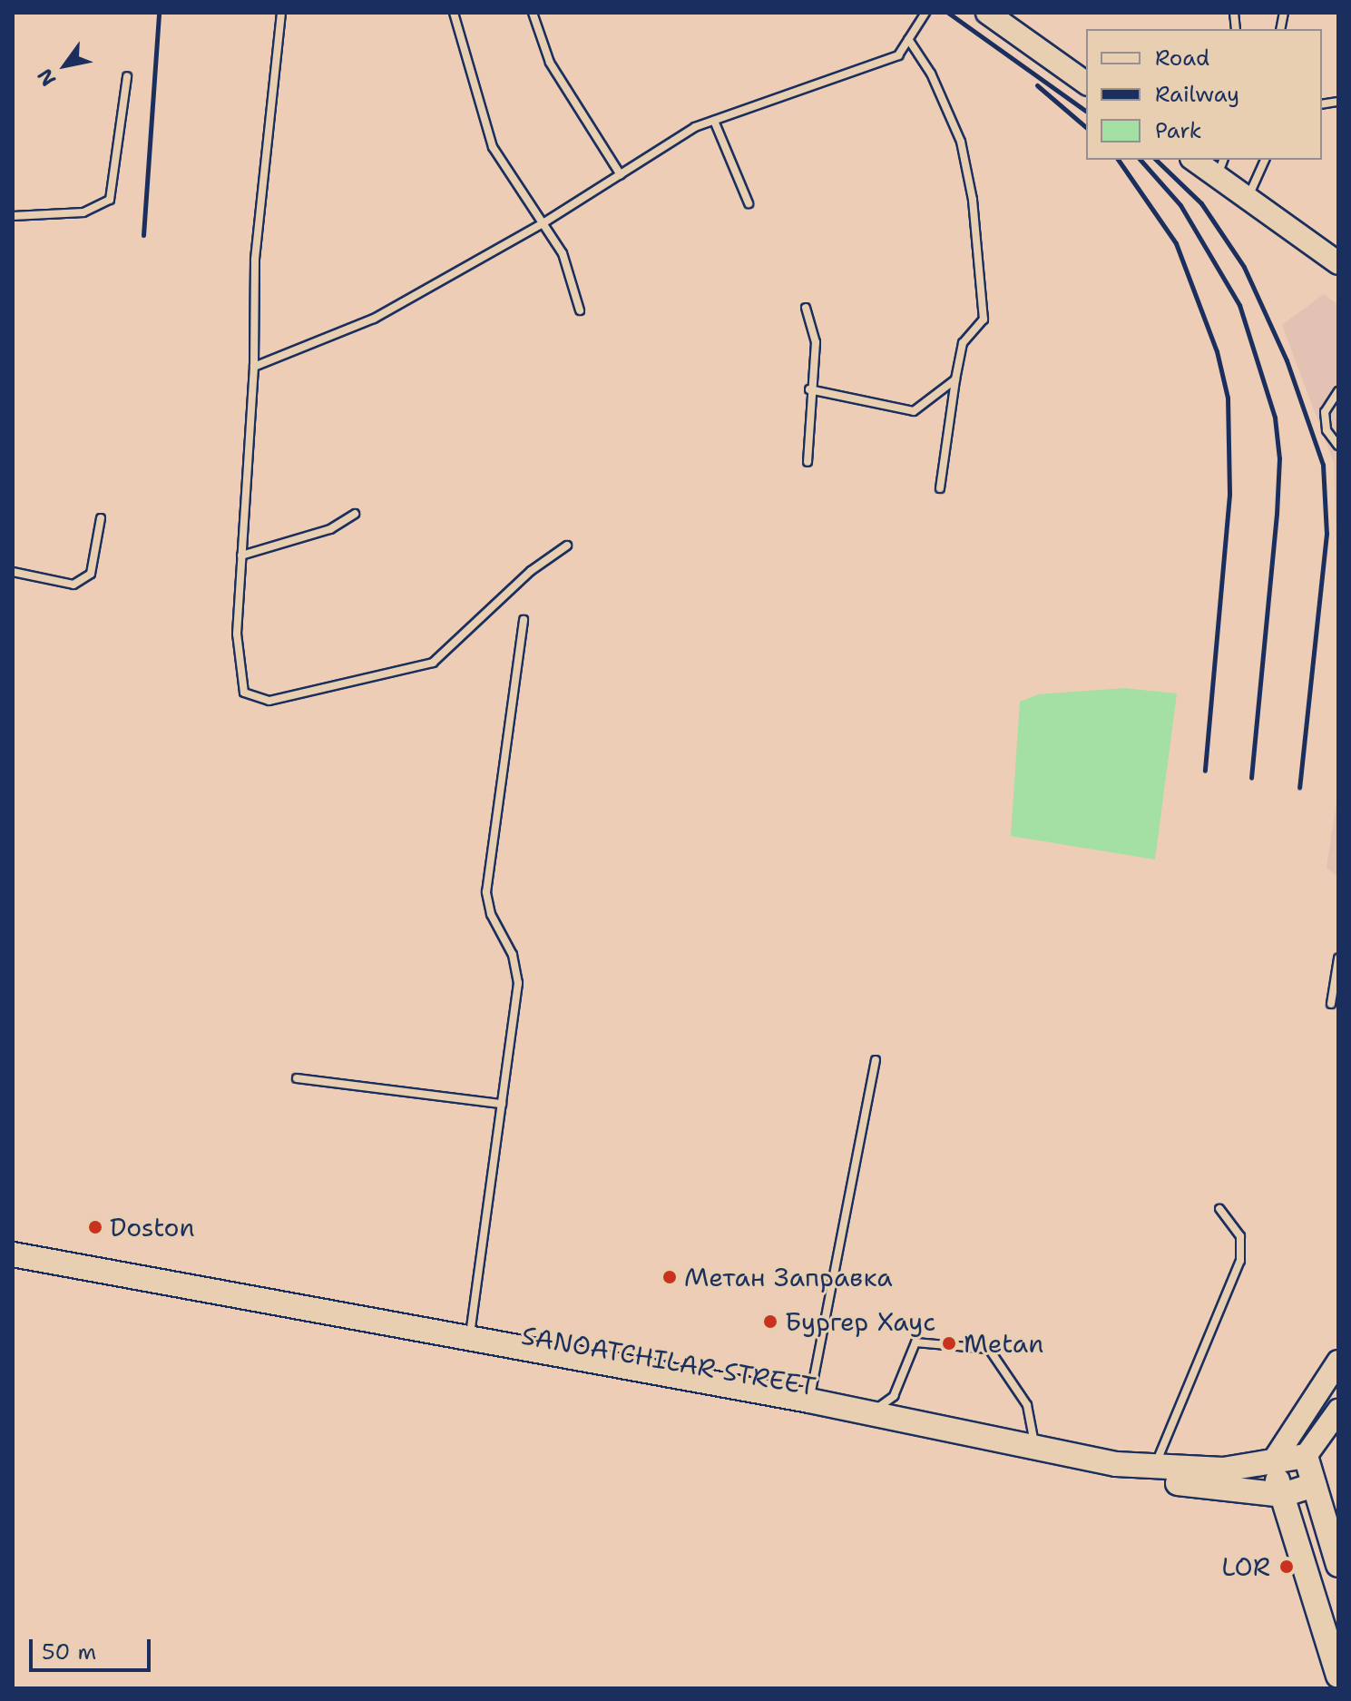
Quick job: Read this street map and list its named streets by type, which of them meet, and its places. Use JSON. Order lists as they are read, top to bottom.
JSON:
{
  "streets": {
    "main road": ["SANOATCHILAR STREET"]
  },
  "places": [
    "Doston",
    "Метан Заправка",
    "Бургер Хаус",
    "Metan",
    "LOR"
  ],
  "legend": ["Road", "Railway", "Park"],
  "scale_bar": "50 m",
  "north": "bottom left"
}
